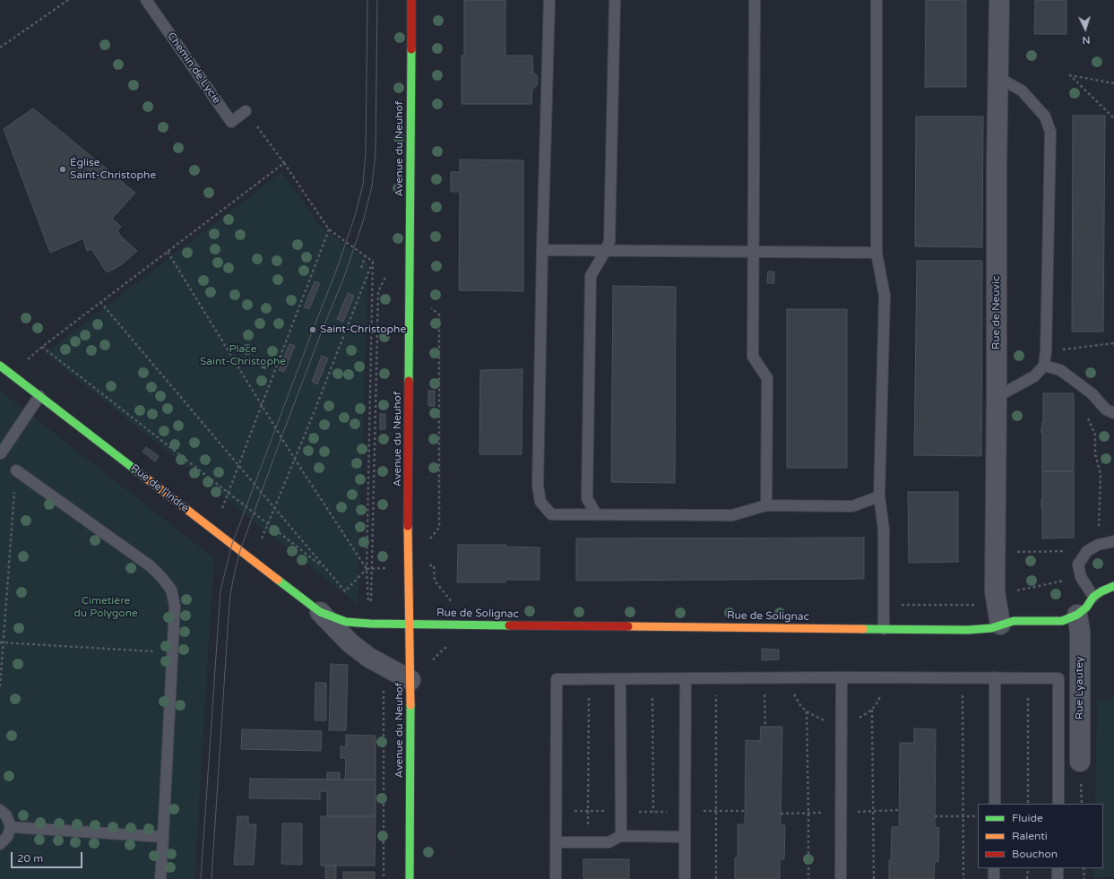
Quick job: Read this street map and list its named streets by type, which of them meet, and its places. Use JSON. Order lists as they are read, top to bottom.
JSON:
{
  "streets": {
    "street": [
      "Avenue du Neuhof",
      "Rue de Neuvic",
      "Rue de l'Indre",
      "Rue de Solignac",
      "Rue Lyautey"
    ],
    "lane": ["Chemin de Lycie"]
  },
  "crossings": [
    ["Avenue du Neuhof", "Rue de l'Indre"],
    ["Avenue du Neuhof", "Rue de Solignac"],
    ["Rue de Neuvic", "Rue de Solignac"],
    ["Rue de l'Indre", "Rue de Solignac"],
    ["Rue de Solignac", "Rue Lyautey"]
  ],
  "parks": ["Place Saint-Christophe", "Cimetière du Polygone"],
  "places": ["Église Saint-Christophe", "Saint-Christophe"],
  "legend": ["Fluide", "Ralenti", "Bouchon"],
  "scale_bar": "20 m",
  "north": "bottom"
}
